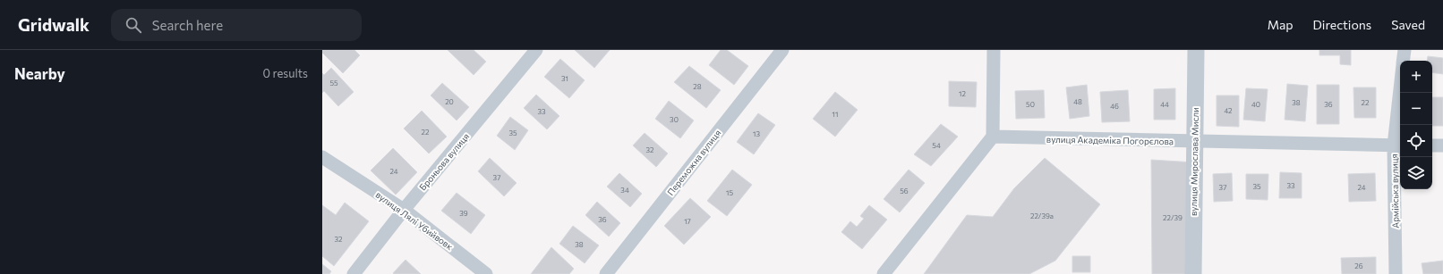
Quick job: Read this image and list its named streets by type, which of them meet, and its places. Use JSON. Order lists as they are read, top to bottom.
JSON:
{
  "streets": {
    "street": [
      "вулиця Академіка Погорєлова",
      "Броньова вулиця",
      "вулиця Мирослава Мисли",
      "Переможна вулиця",
      "Армійська вулиця",
      "вулиця Лялі Убийвовк"
    ]
  },
  "crossings": [
    ["вулиця Академіка Погорєлова", "вулиця Мирослава Мисли"],
    ["вулиця Академіка Погорєлова", "Армійська вулиця"],
    ["Броньова вулиця", "вулиця Лялі Убийвовк"]
  ],
  "house_numbers": [
    "31",
    "55",
    "28",
    "12",
    "20",
    "48",
    "38",
    "22",
    "50",
    "44",
    "40",
    "36",
    "46",
    "42",
    "33",
    "11",
    "30",
    "22",
    "35",
    "13",
    "54",
    "32",
    "24",
    "37",
    "33",
    "35",
    "37",
    "24",
    "34",
    "56",
    "15",
    "39",
    "22/39а",
    "22/39",
    "36",
    "17",
    "32",
    "38",
    "26"
  ],
  "page": {
    "header": "Gridwalk",
    "search": "Search here",
    "nav": ["Map", "Directions", "Saved"],
    "heading": ["Nearby", "0 results"],
    "map_buttons": ["+", "−"]
  }
}
